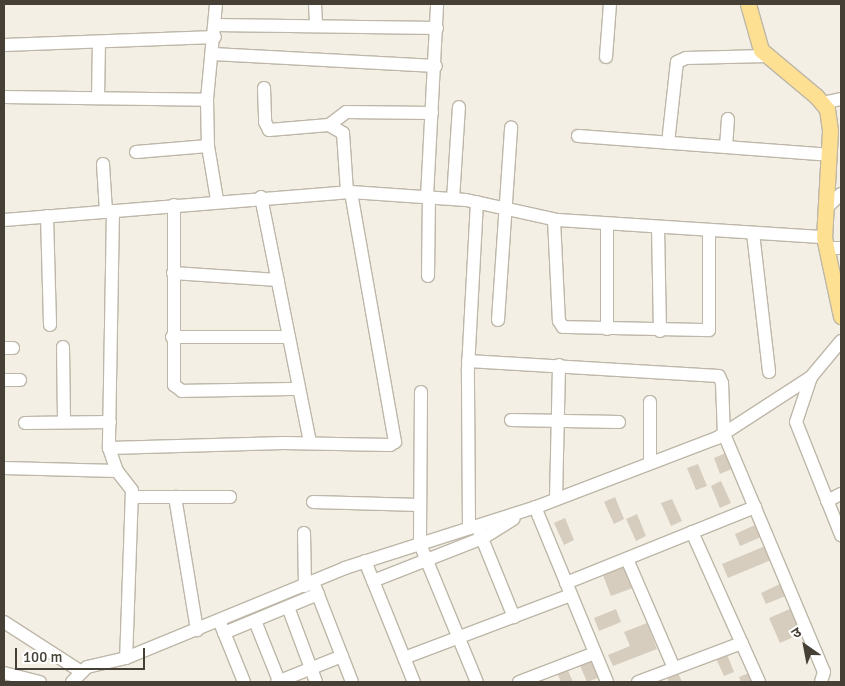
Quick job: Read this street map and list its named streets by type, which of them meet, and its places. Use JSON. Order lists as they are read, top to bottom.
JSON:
{
  "scale_bar": "100 m",
  "north": "top left"
}
